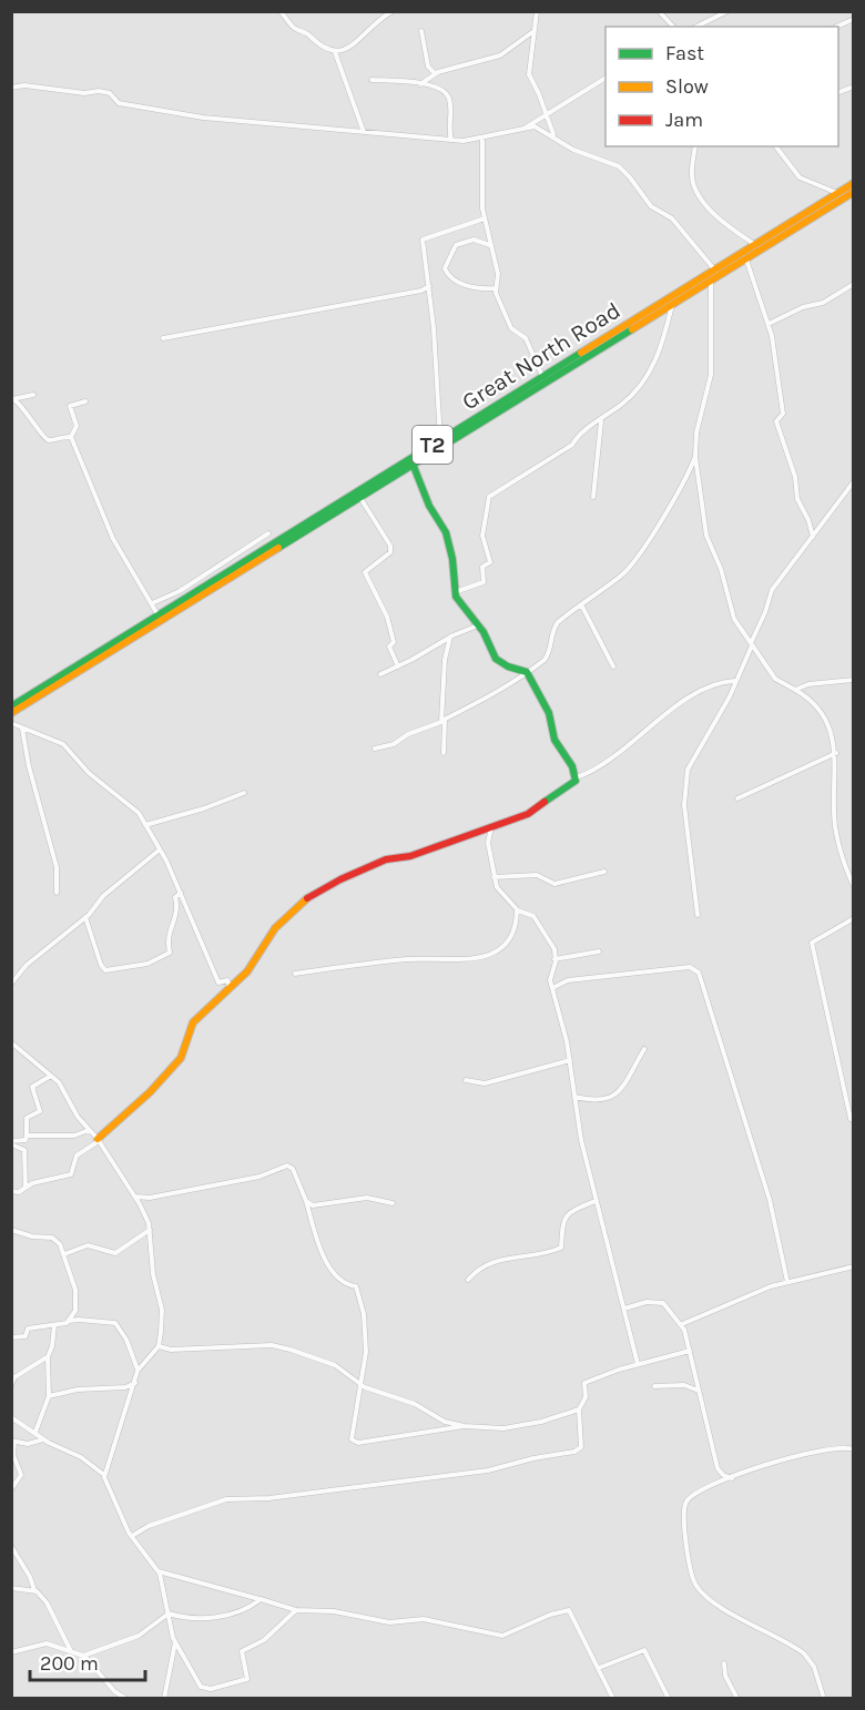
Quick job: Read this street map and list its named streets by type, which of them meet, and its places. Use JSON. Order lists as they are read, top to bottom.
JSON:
{
  "streets": {
    "main road": ["Great North Road", "T2"]
  },
  "legend": ["Fast", "Slow", "Jam"],
  "scale_bar": "200 m"
}
